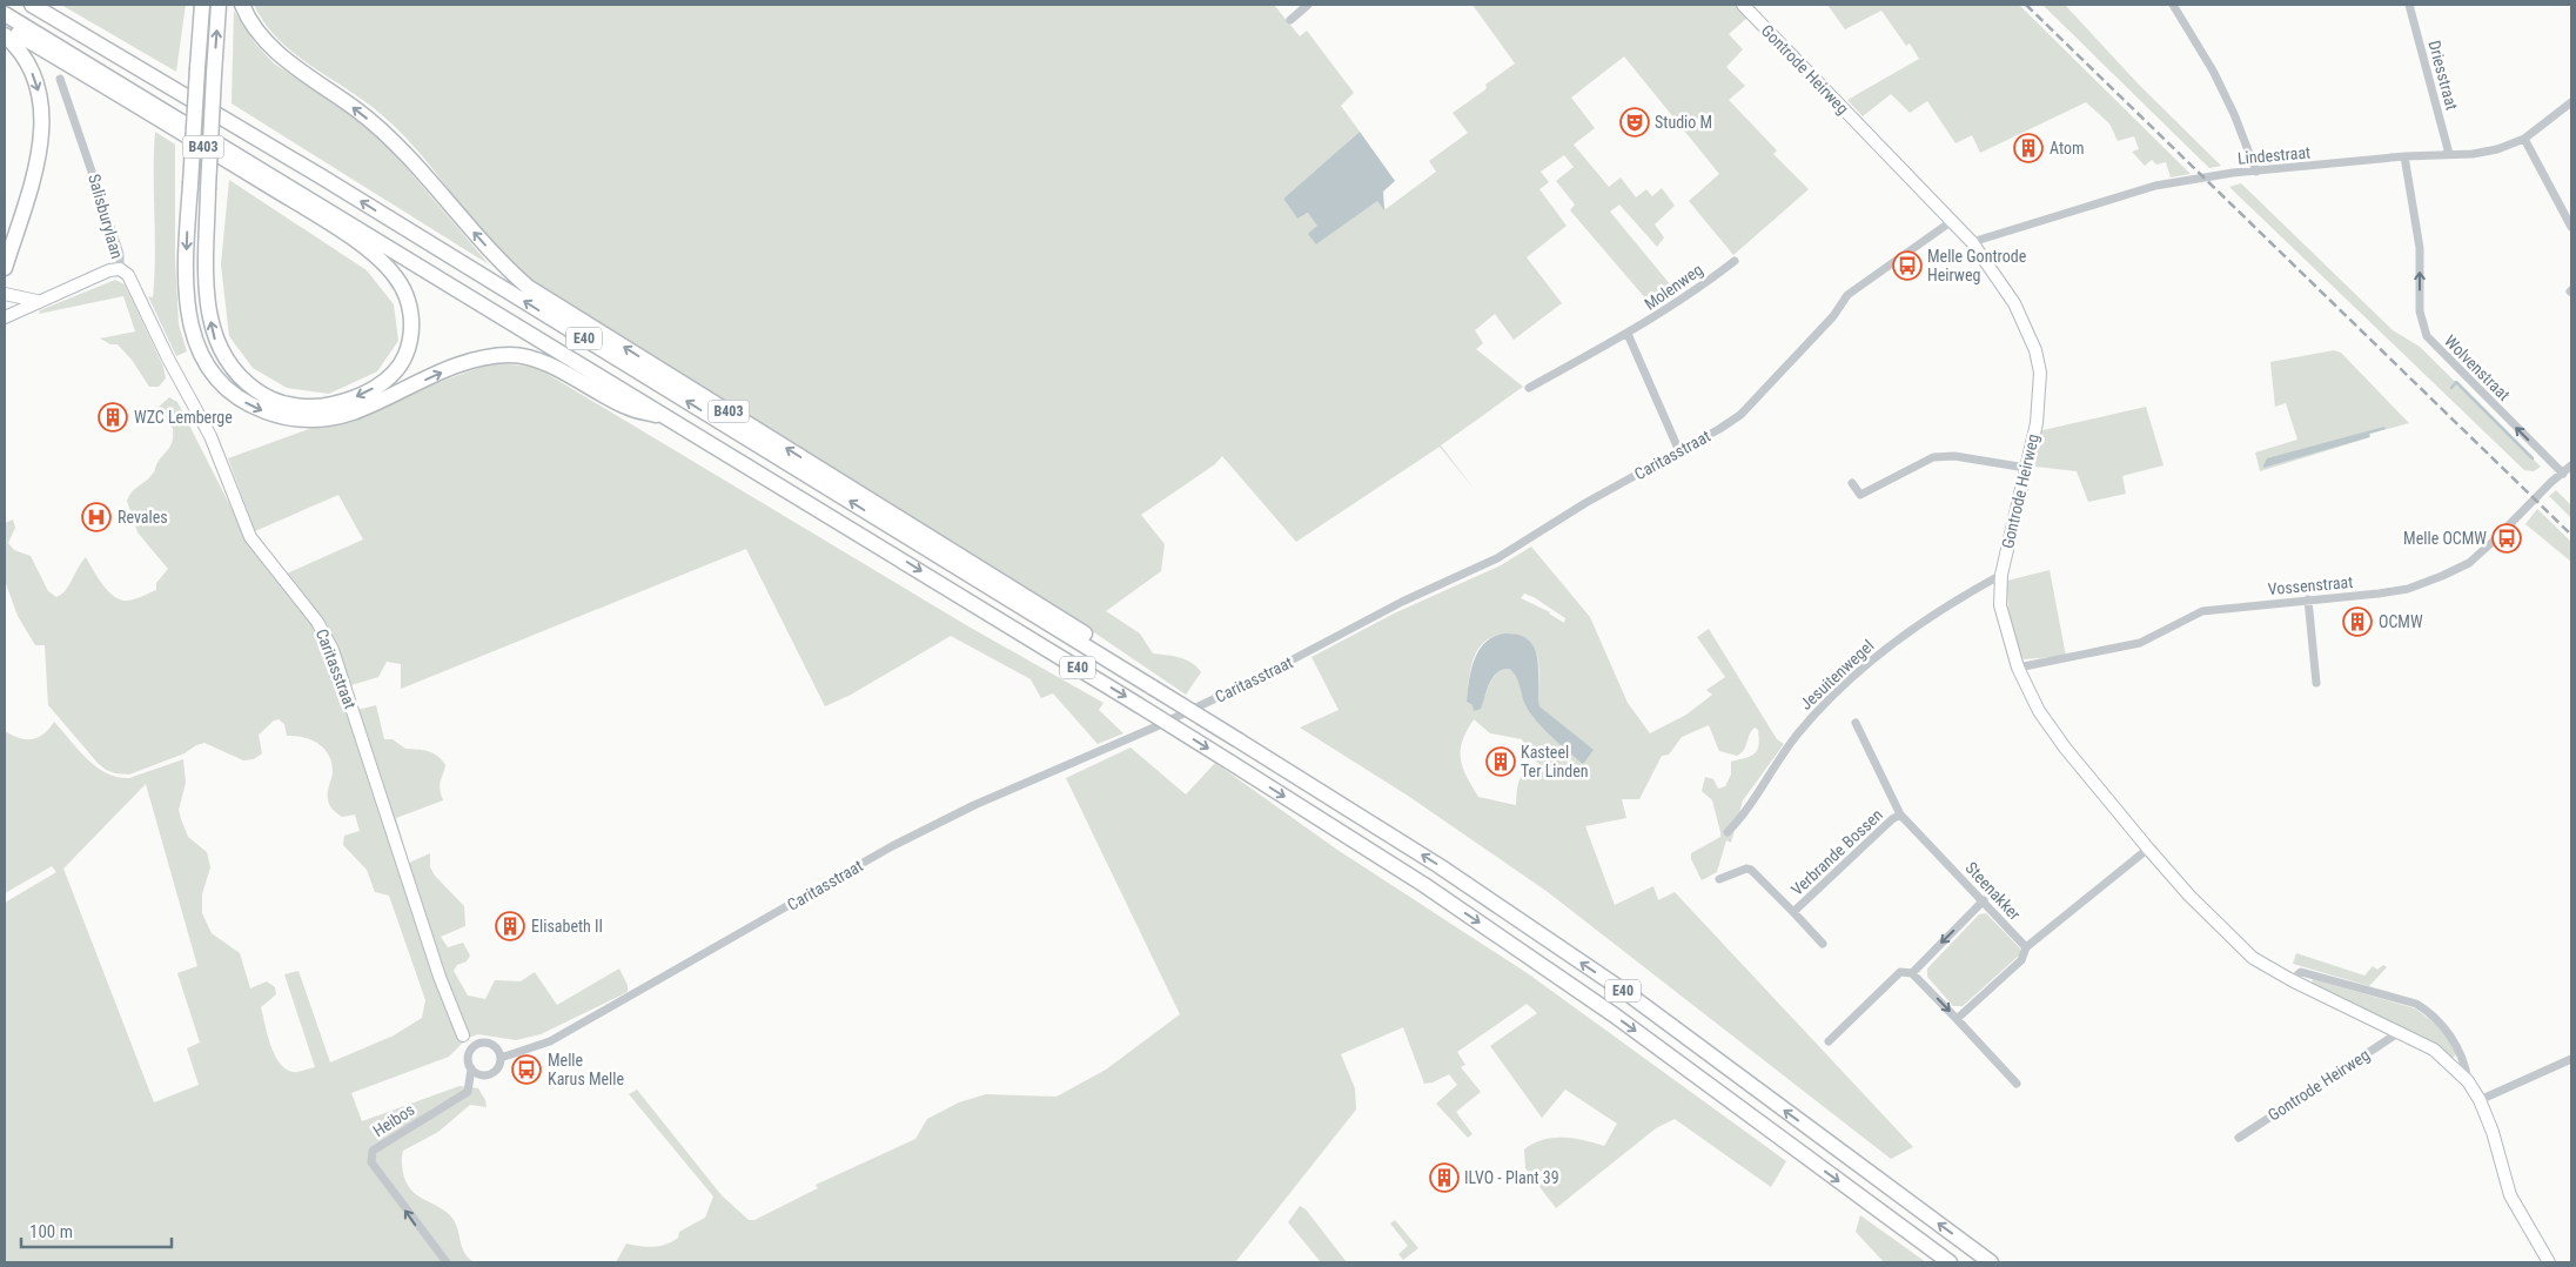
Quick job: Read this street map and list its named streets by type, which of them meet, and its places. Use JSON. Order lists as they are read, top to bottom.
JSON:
{
  "streets": {
    "highway": ["B403", "E40"],
    "street": [
      "Gontrode Heirweg",
      "Driesstraat",
      "Lindestraat",
      "Salisburylaan",
      "Molenweg",
      "Wolvenstraat",
      "Caritasstraat",
      "Vossenstraat",
      "Jesuitenwegel",
      "Verbrande Bossen",
      "Steenakker",
      "Heibos"
    ]
  },
  "crossings": [
    ["Gontrode Heirweg", "Lindestraat"],
    ["Gontrode Heirweg", "Caritasstraat"],
    ["Gontrode Heirweg", "Vossenstraat"],
    ["Gontrode Heirweg", "Jesuitenwegel"],
    ["Driesstraat", "Lindestraat"],
    ["B403", "E40"],
    ["Lindestraat", "Wolvenstraat"],
    ["Salisburylaan", "Caritasstraat"],
    ["Wolvenstraat", "Vossenstraat"],
    ["Caritasstraat", "Heibos"],
    ["Verbrande Bossen", "Steenakker"]
  ],
  "one_way": ["Wolvenstraat"],
  "places": {
    "theatre": ["Studio M"],
    "building": [
      "Atom",
      "WZC Lemberge",
      "OCMW",
      "Kasteel Ter Linden",
      "Elisabeth II",
      "ILVO - Plant 39"
    ],
    "bus stop": ["Melle Gontrode Heirweg", "Melle OCMW", "Melle Karus Melle"],
    "hospital": ["Revales"]
  },
  "scale_bar": "100 m"
}
